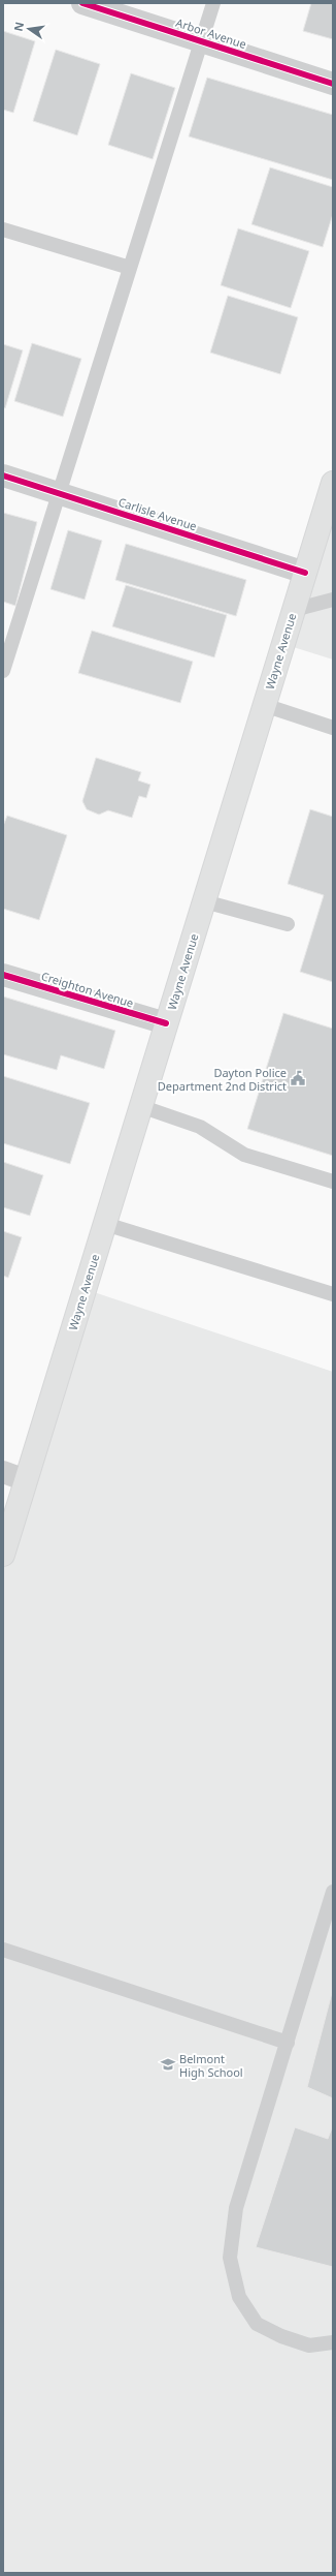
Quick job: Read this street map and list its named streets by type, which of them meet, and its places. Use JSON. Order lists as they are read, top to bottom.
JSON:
{
  "streets": {
    "main road": ["Wayne Avenue"],
    "street": ["Arbor Avenue", "Carlisle Avenue", "Creighton Avenue"]
  },
  "crossings": [
    ["Carlisle Avenue", "Wayne Avenue"],
    ["Wayne Avenue", "Creighton Avenue"]
  ],
  "places": {
    "public building": ["Dayton Police Department 2nd District"],
    "school or university": ["Belmont High School"]
  },
  "north": "left"
}
